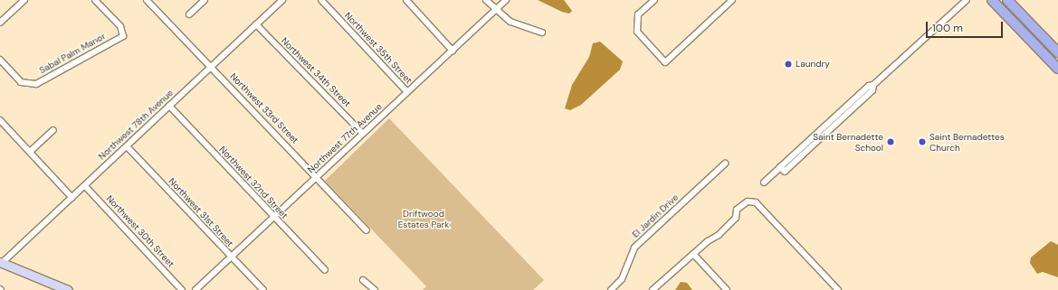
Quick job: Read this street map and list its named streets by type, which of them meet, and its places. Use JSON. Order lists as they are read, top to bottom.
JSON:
{
  "streets": {
    "street": [
      "Northwest 35th Street",
      "Sabal Palm Manor",
      "Northwest 34th Street",
      "Northwest 33rd Street",
      "Northwest 78th Avenue",
      "Northwest 77th Avenue",
      "Northwest 32nd Street",
      "Northwest 31st Street",
      "El Jardin Drive",
      "Northwest 30th Street"
    ]
  },
  "crossings": [
    ["Northwest 35th Street", "Northwest 77th Avenue"],
    ["Northwest 34th Street", "Northwest 78th Avenue"],
    ["Northwest 34th Street", "Northwest 77th Avenue"],
    ["Northwest 33rd Street", "Northwest 78th Avenue"],
    ["Northwest 33rd Street", "Northwest 77th Avenue"],
    ["Northwest 78th Avenue", "Northwest 32nd Street"],
    ["Northwest 78th Avenue", "Northwest 31st Street"],
    ["Northwest 78th Avenue", "Northwest 30th Street"],
    ["Northwest 77th Avenue", "Northwest 32nd Street"],
    ["Northwest 77th Avenue", "Northwest 31st Street"]
  ],
  "parks": ["Driftwood Estates Park"],
  "places": ["Laundry", "Saint Bernadette School", "Saint Bernadettes Church"],
  "scale_bar": "100 m"
}
